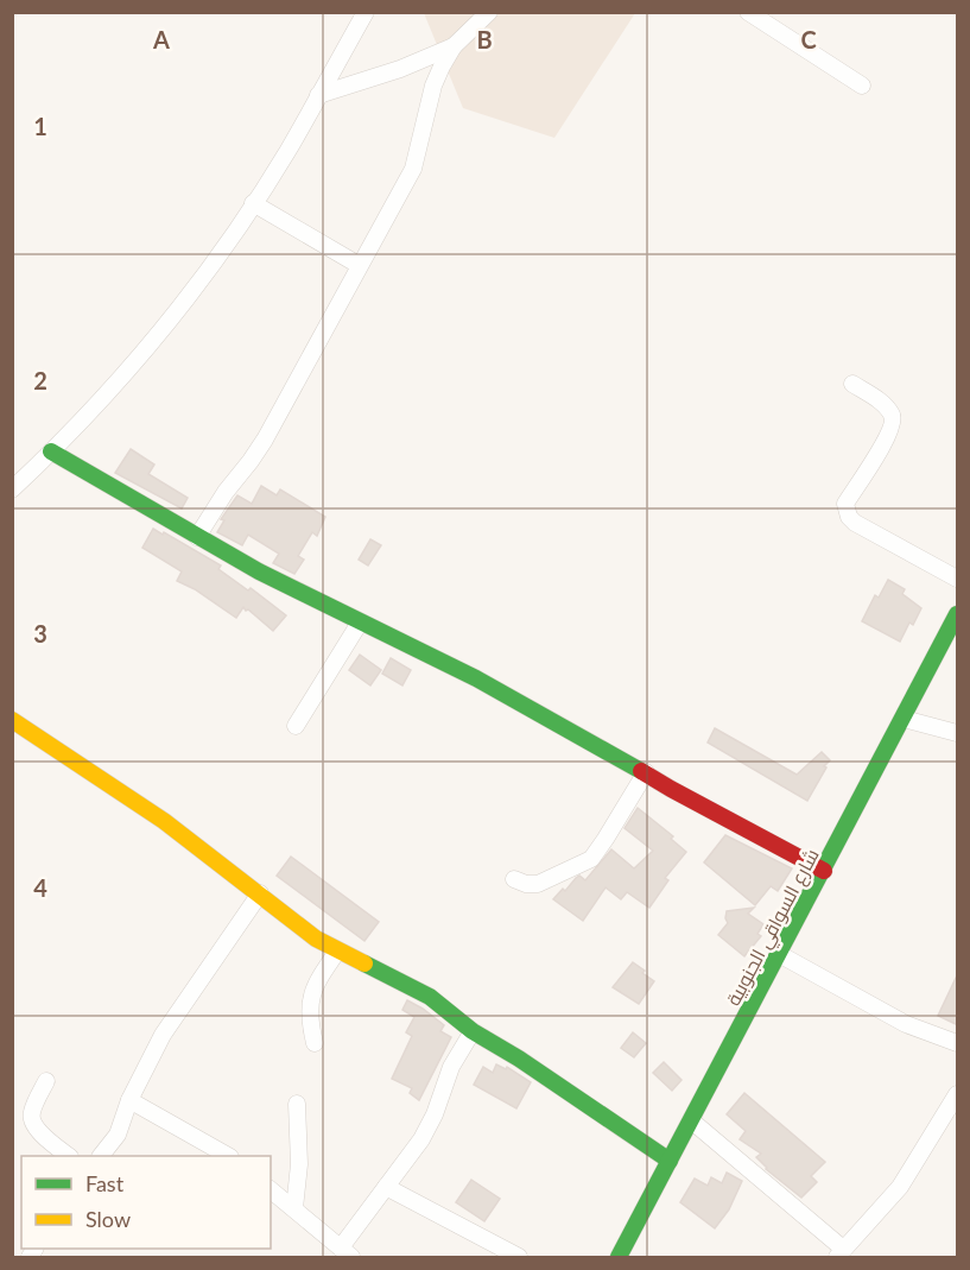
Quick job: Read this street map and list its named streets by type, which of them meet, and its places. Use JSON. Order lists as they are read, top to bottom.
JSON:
{
  "streets": {
    "street": ["شارع السواقي الجنوبية"]
  },
  "legend": ["Fast", "Slow"],
  "grid": {
    "columns": ["A", "B", "C"],
    "rows": [
      "1",
      "2",
      "3",
      "4"
    ]
  }
}
